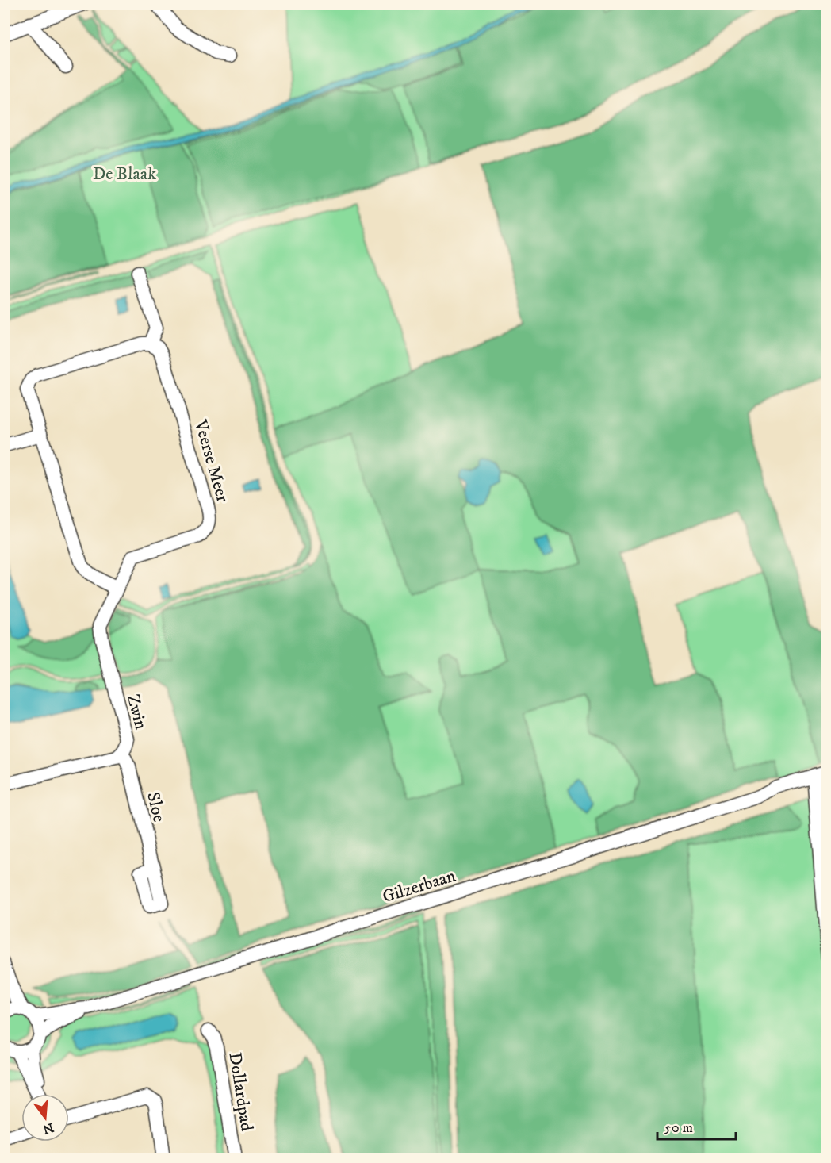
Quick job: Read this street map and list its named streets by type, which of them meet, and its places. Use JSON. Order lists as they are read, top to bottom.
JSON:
{
  "streets": {
    "street": [
      "Veerse Meer",
      "Zwin",
      "Sloe",
      "Gilzerbaan",
      "Dollardpad"
    ]
  },
  "crossings": [
    ["Veerse Meer", "Zwin"],
    ["Zwin", "Sloe"]
  ],
  "parks": ["De Blaak"],
  "scale_bar": "50 m",
  "north": "bottom"
}
